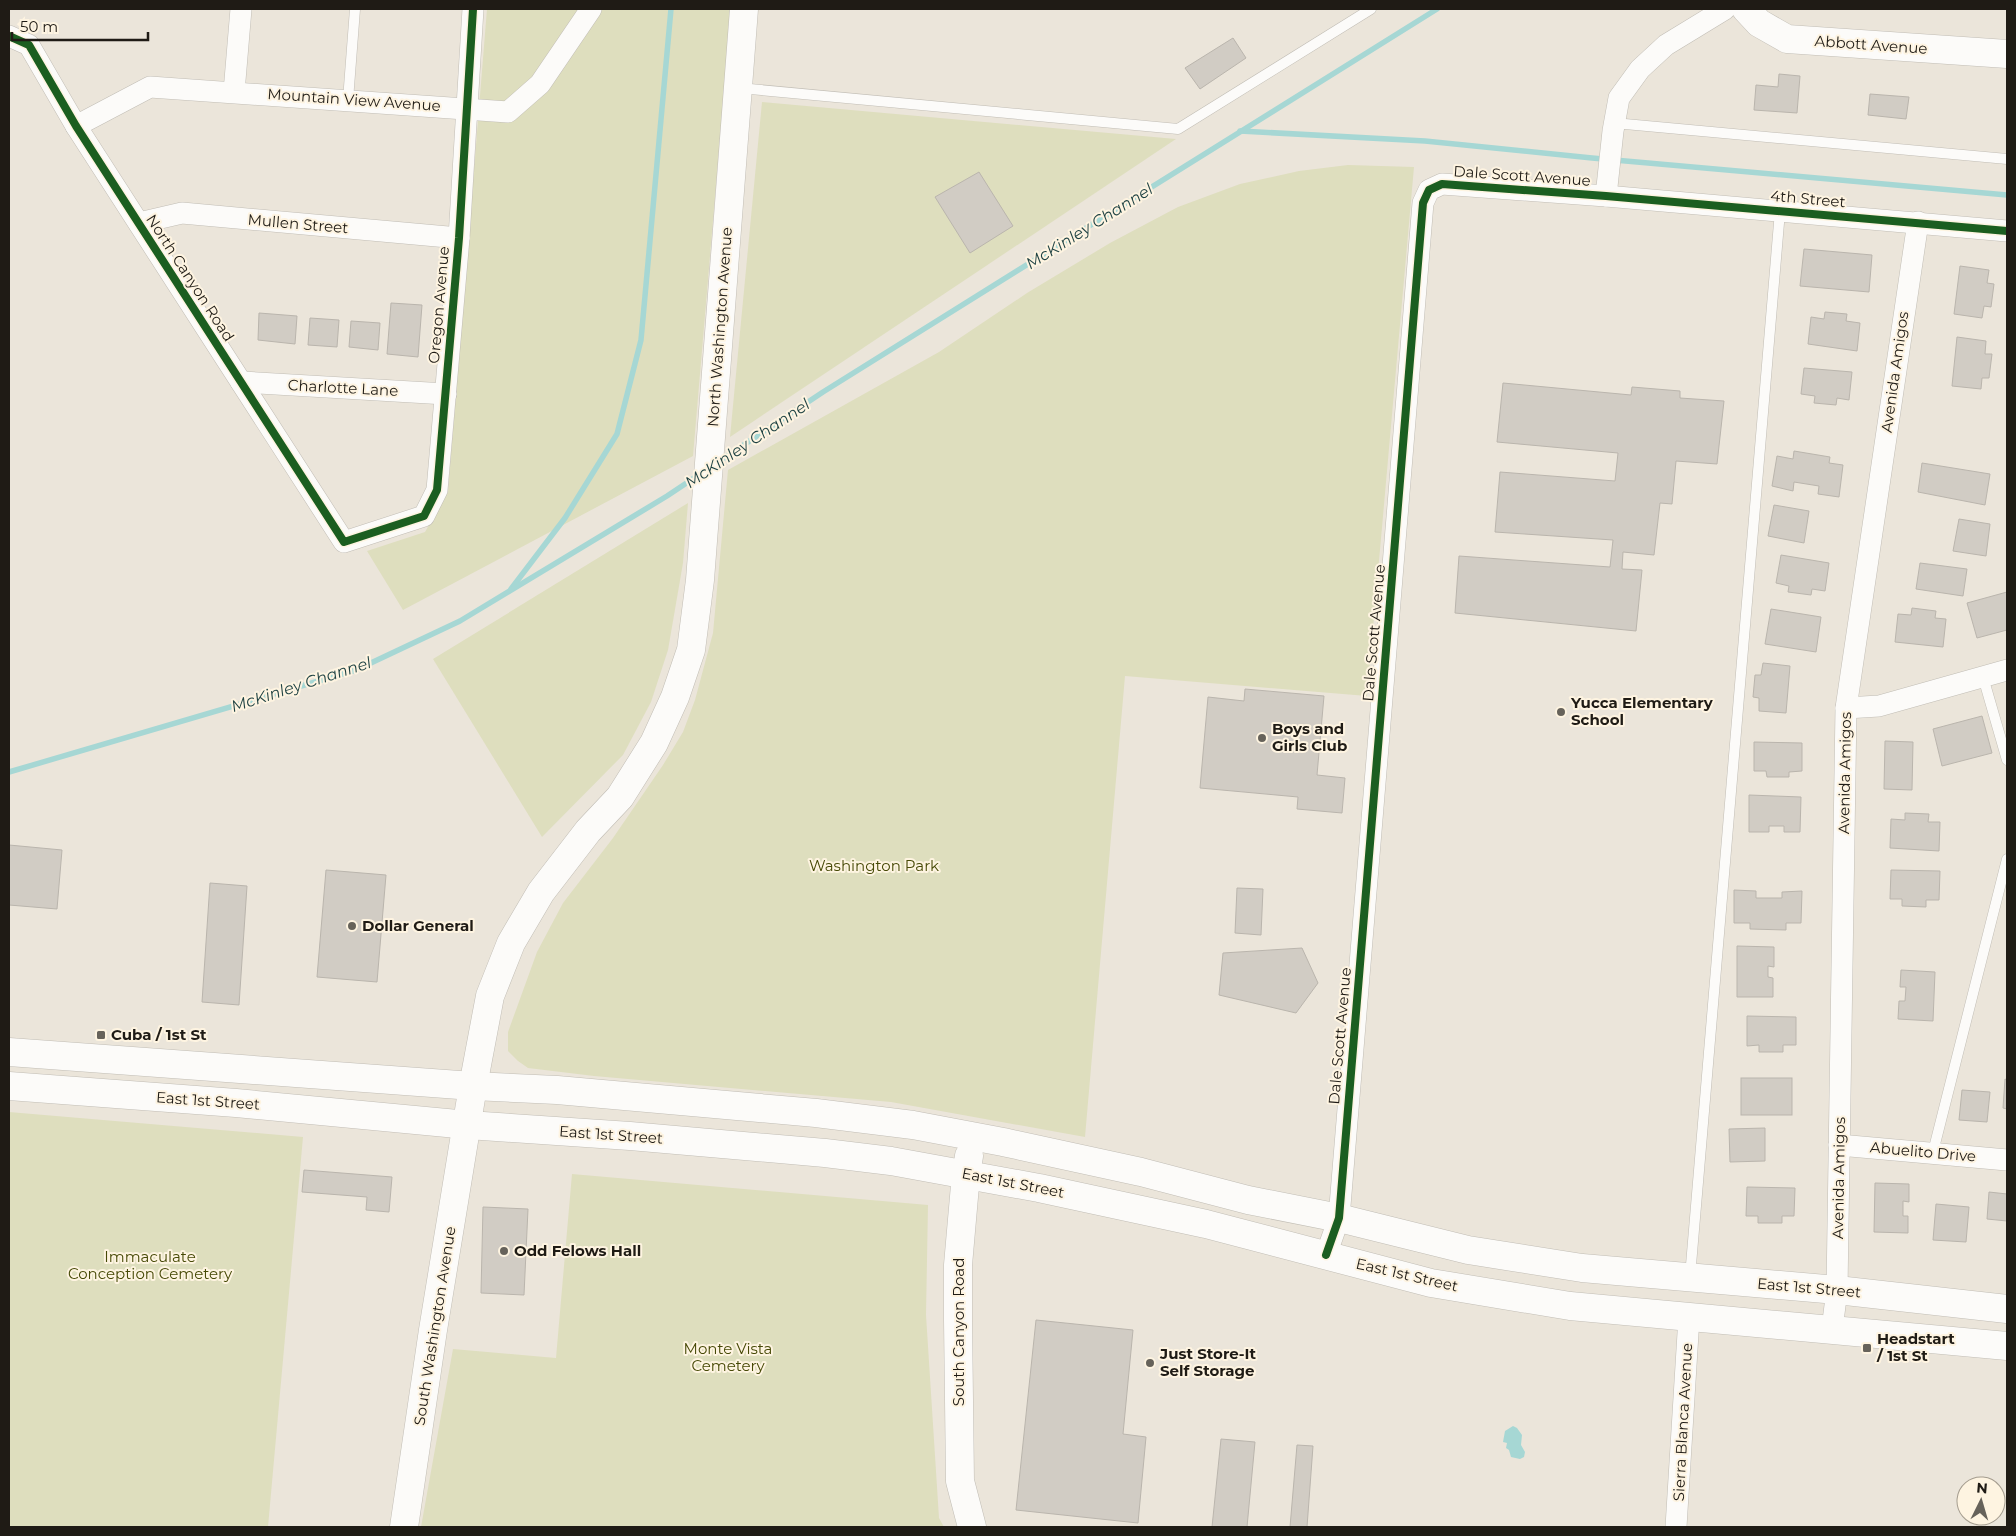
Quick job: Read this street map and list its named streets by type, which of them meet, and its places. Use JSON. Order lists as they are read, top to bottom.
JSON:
{
  "streets": {
    "main road": [
      "Abbott Avenue",
      "North Washington Avenue",
      "East 1st Street",
      "South Washington Avenue",
      "South Canyon Road"
    ],
    "street": [
      "Mountain View Avenue",
      "Dale Scott Avenue",
      "4th Street",
      "Mullen Street",
      "North Canyon Road",
      "Oregon Avenue",
      "Avenida Amigos",
      "Charlotte Lane",
      "Abuelito Drive",
      "Sierra Blanca Avenue"
    ]
  },
  "crossings": [
    ["Mountain View Avenue", "North Canyon Road"],
    ["Mountain View Avenue", "Oregon Avenue"],
    ["Dale Scott Avenue", "4th Street"],
    ["Dale Scott Avenue", "East 1st Street"],
    ["4th Street", "Avenida Amigos"],
    ["Mullen Street", "North Canyon Road"],
    ["Mullen Street", "Oregon Avenue"],
    ["North Canyon Road", "Oregon Avenue"],
    ["North Canyon Road", "Charlotte Lane"],
    ["Oregon Avenue", "Charlotte Lane"],
    ["North Washington Avenue", "East 1st Street"],
    ["North Washington Avenue", "South Washington Avenue"],
    ["Avenida Amigos", "East 1st Street"],
    ["Avenida Amigos", "Abuelito Drive"],
    ["East 1st Street", "South Washington Avenue"],
    ["East 1st Street", "South Canyon Road"],
    ["East 1st Street", "Sierra Blanca Avenue"]
  ],
  "water": ["McKinley Channel"],
  "parks": ["Washington Park", "Immaculate Conception Cemetery", "Monte Vista Cemetery"],
  "places": {
    "other": [
      "Yucca Elementary School",
      "Boys and Girls Club",
      "Dollar General",
      "Odd Felows Hall",
      "Just Store-It Self Storage"
    ],
    "transit": ["Cuba / 1st St", "Headstart / 1st St"]
  },
  "scale_bar": "50 m",
  "north": "top"
}
